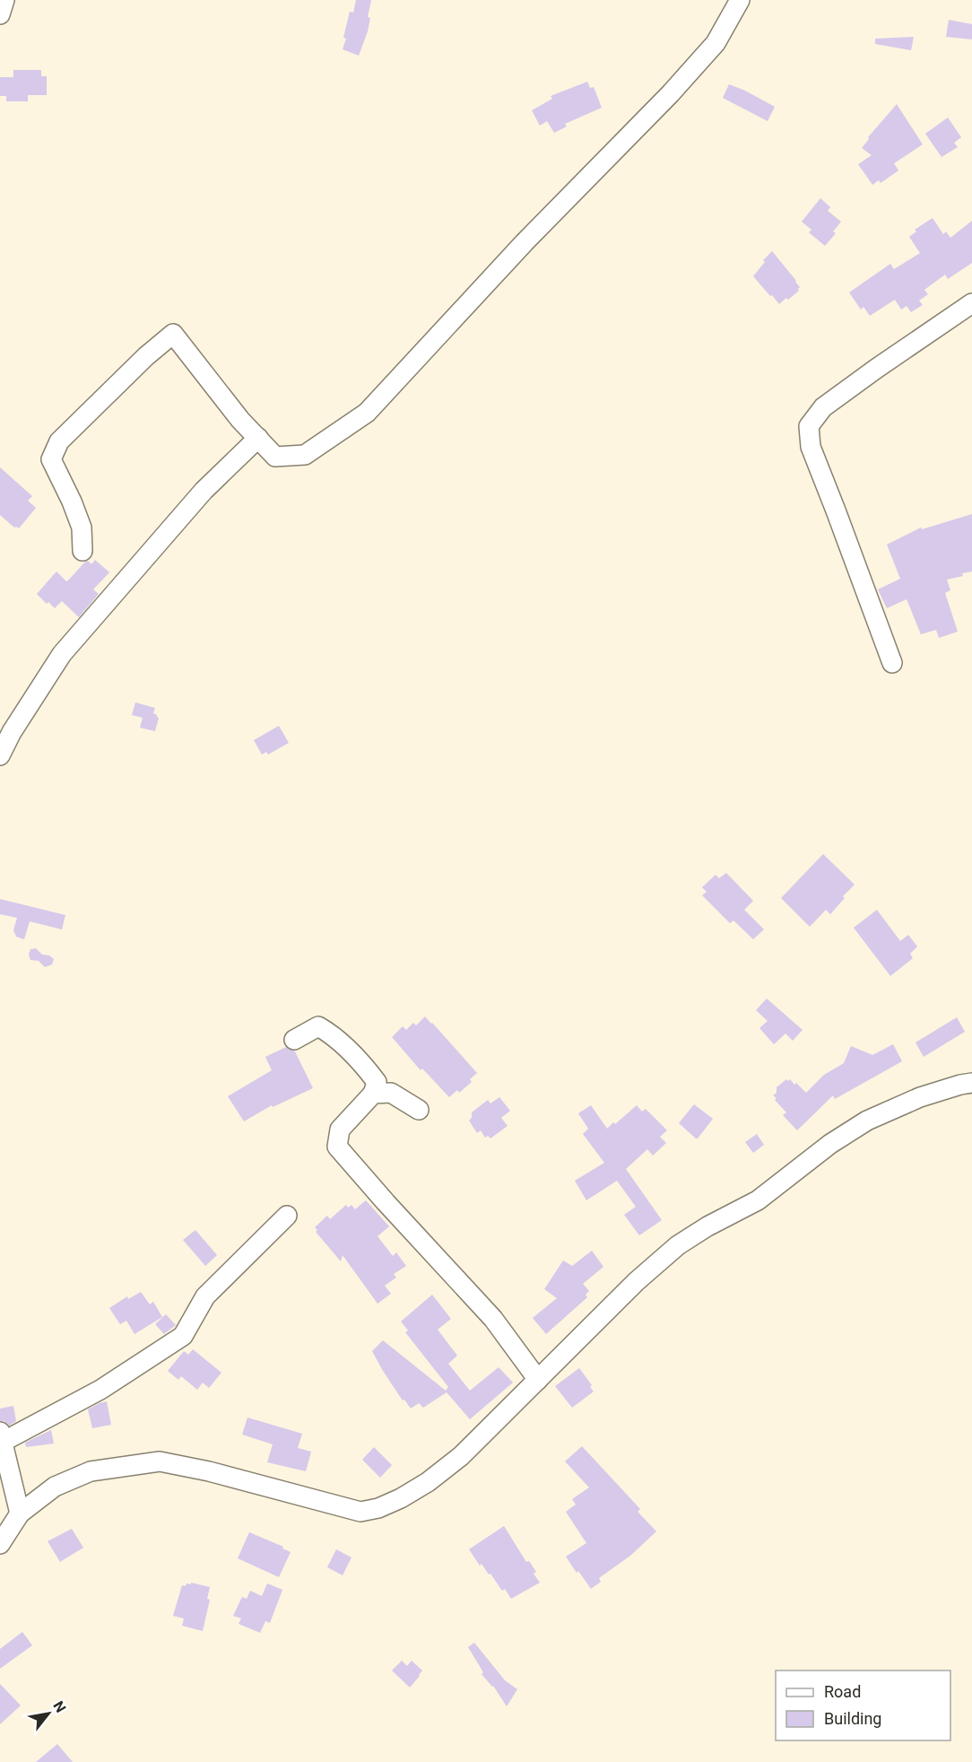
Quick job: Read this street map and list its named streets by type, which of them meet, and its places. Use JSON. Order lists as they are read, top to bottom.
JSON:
{
  "legend": ["Road", "Building"],
  "north": "top right"
}
